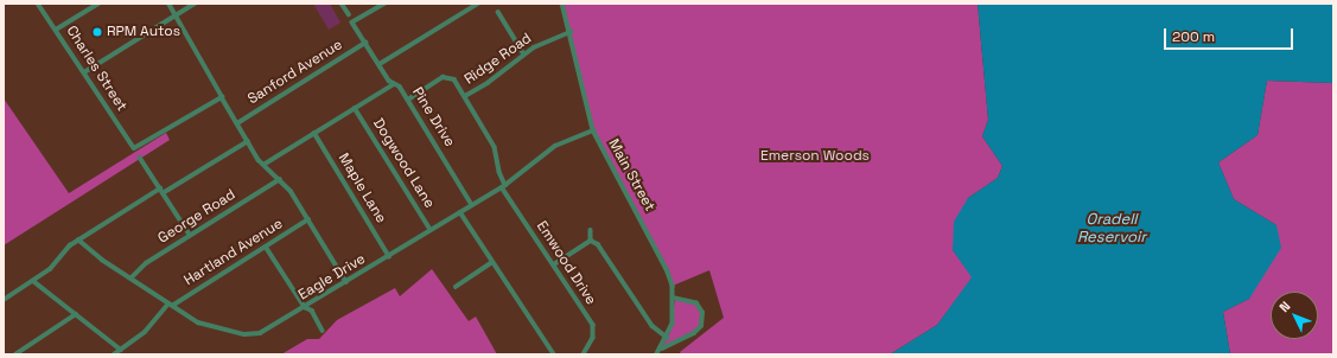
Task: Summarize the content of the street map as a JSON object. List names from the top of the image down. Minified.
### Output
{"streets":{"street":["Ridge Road","Charles Street","Sanford Avenue","Pine Drive","Dogwood Lane","Main Street","Maple Lane","George Road","Hartland Avenue","Emwood Drive","Eagle Drive"]},"crossings":[["Ridge Road","Main Street"],["Ridge Road","Emwood Drive"],["Sanford Avenue","Pine Drive"],["Pine Drive","Emwood Drive"],["Pine Drive","Eagle Drive"],["Dogwood Lane","Eagle Drive"],["Main Street","Eagle Drive"],["Maple Lane","Eagle Drive"],["George Road","Eagle Drive"],["Hartland Avenue","Eagle Drive"],["Emwood Drive","Eagle Drive"]],"water":["Oradell Reservoir"],"parks":["Emerson Woods"],"places":["RPM Autos"],"scale_bar":"200 m","north":"top left"}
